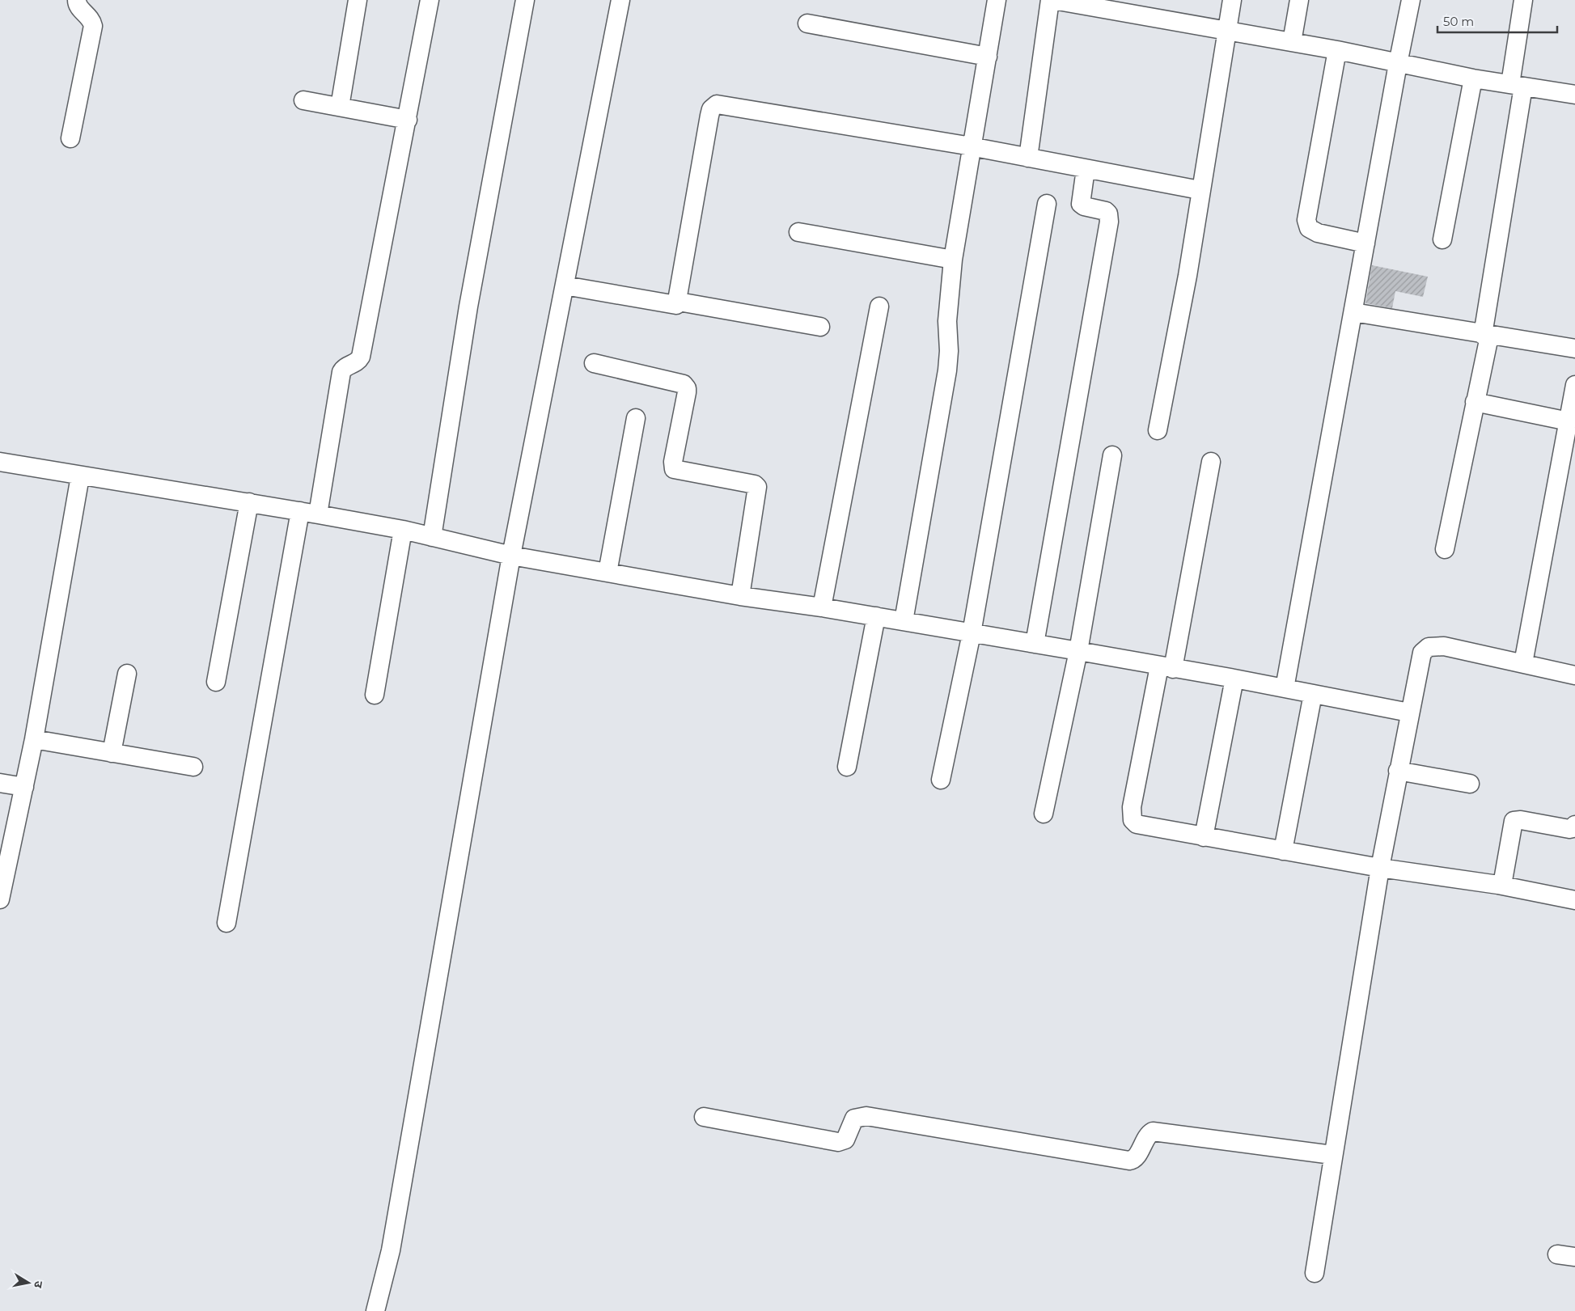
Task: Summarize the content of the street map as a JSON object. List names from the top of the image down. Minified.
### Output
{"scale_bar":"50 m","north":"right"}
